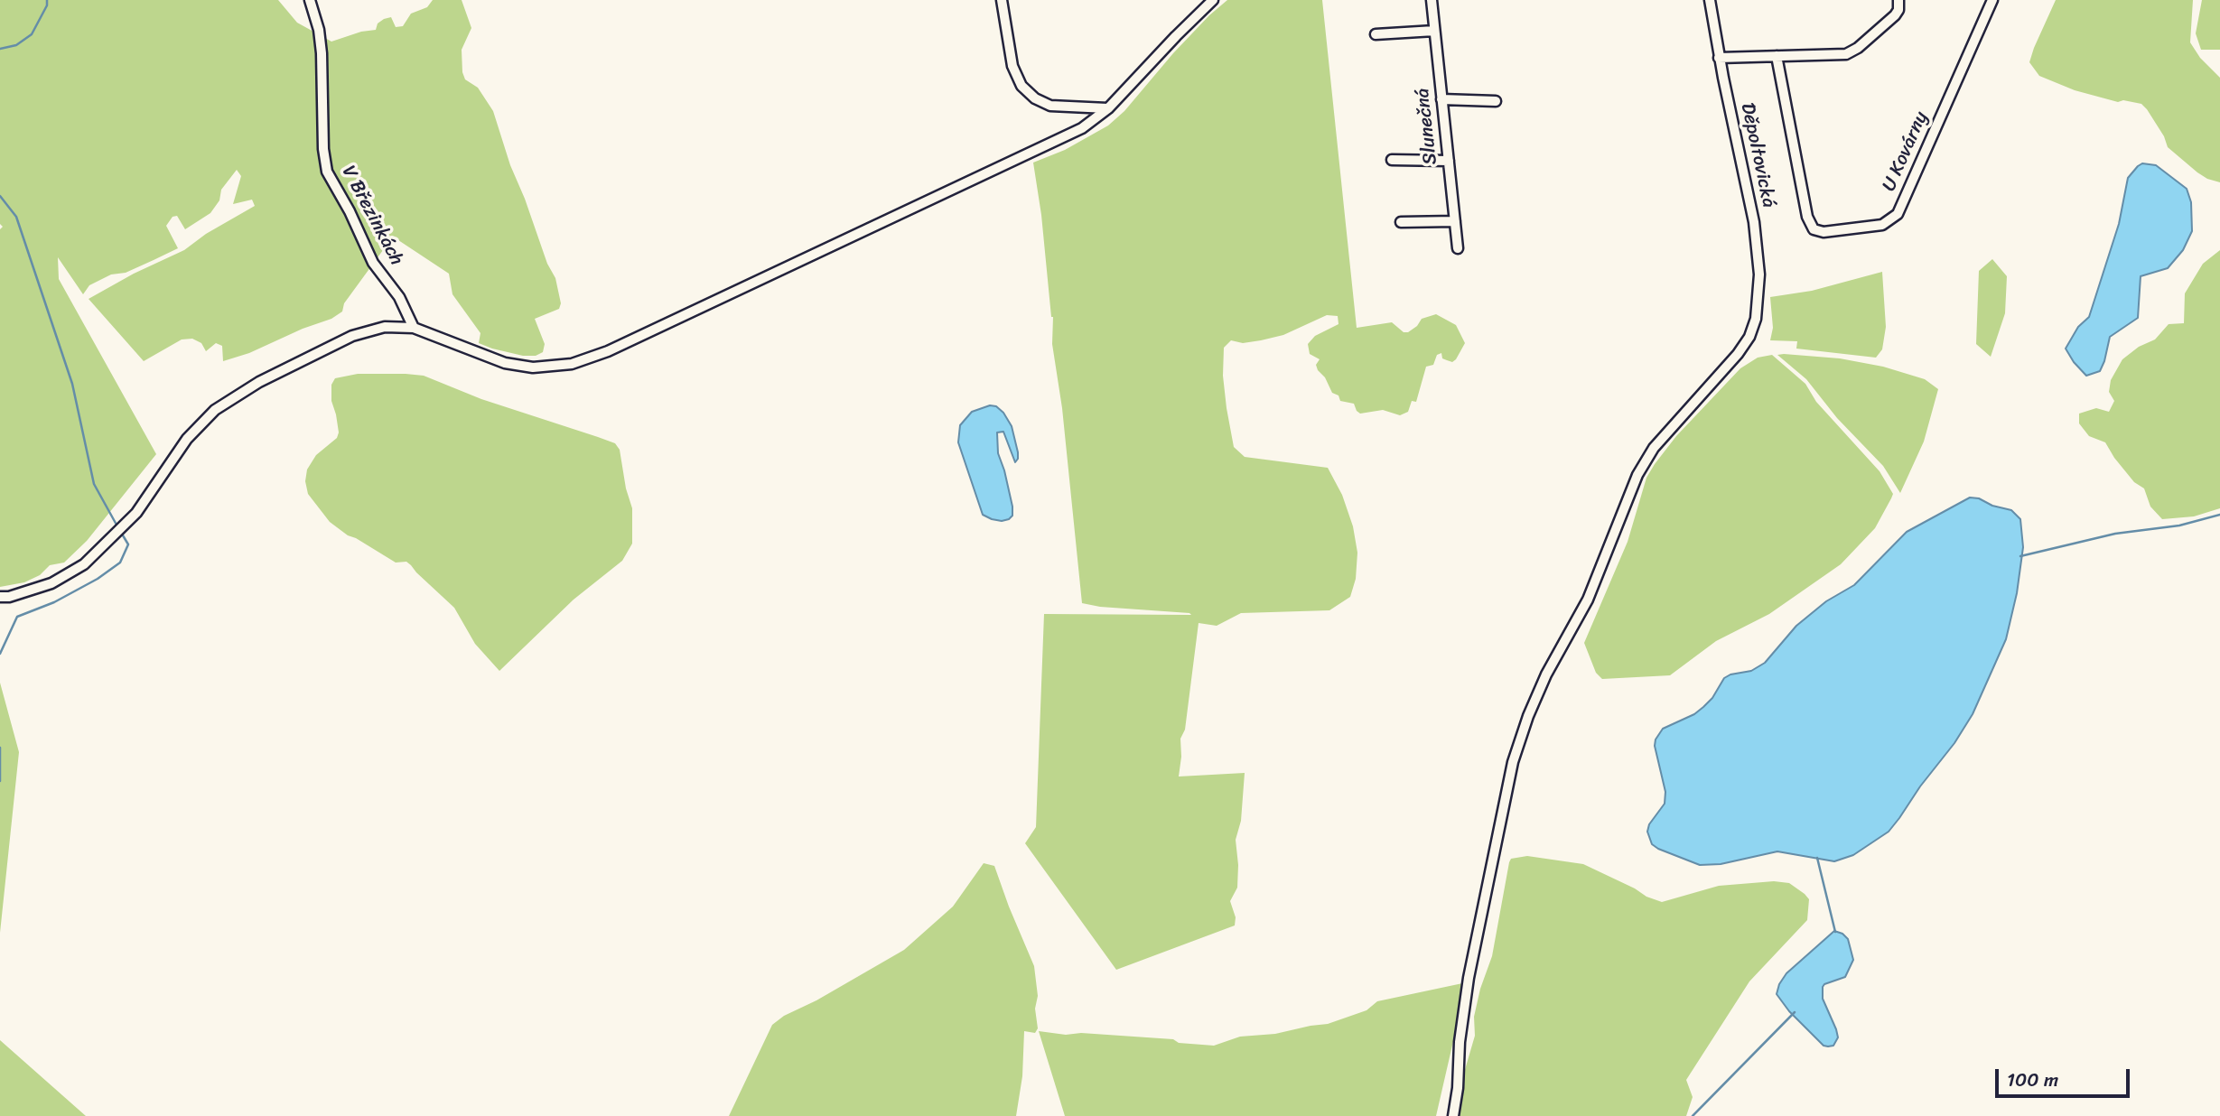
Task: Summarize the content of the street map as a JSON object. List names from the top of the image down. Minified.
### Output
{"streets":{"street":["Slunečná","U Kovárny","Děpoltovická","V Březinkách"]},"scale_bar":"100 m"}
